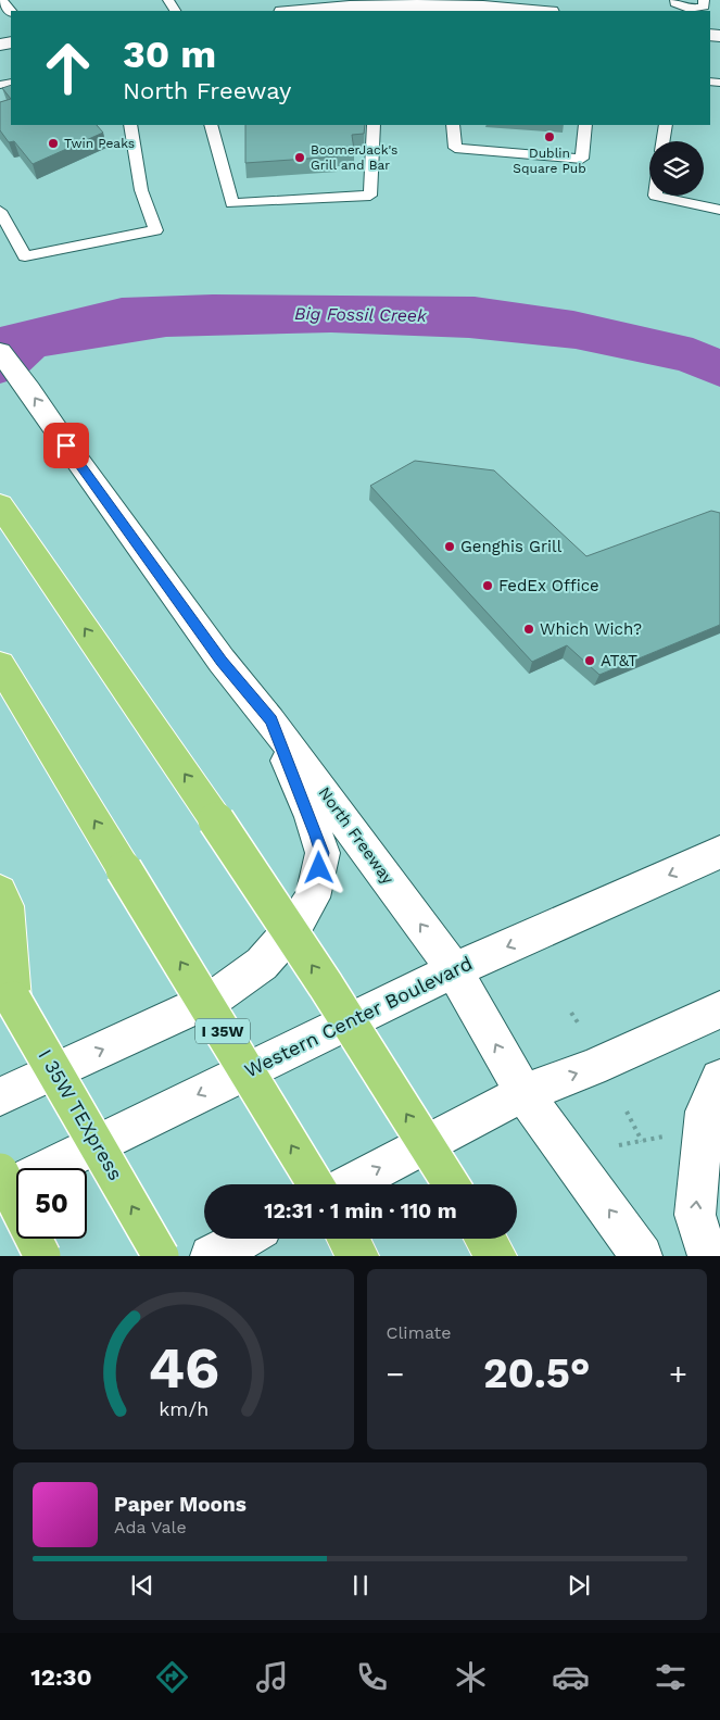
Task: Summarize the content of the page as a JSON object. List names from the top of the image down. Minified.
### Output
{"streets":{"highway":["I 35W","I 35W TEXpress"],"main road":["North Freeway","Western Center Boulevard"]},"crossings":[["North Freeway","Western Center Boulevard"]],"one_way":["North Freeway"],"water":["Big Fossil Creek"],"places":["Dublin Square Pub","Twin Peaks","BoomerJack's Grill and Bar","Genghis Grill","FedEx Office","Which Wich?","AT&T"],"page":{"turn":["30 m","North Freeway"],"limit":"50","trip":"12:31 · 1 min · 110 m","tile":"Climate","heat":["−","20.5°","+"],"song":["Paper Moons","Ada Vale"],"tabs":"12:30","gauge":["46","km/h"]}}
